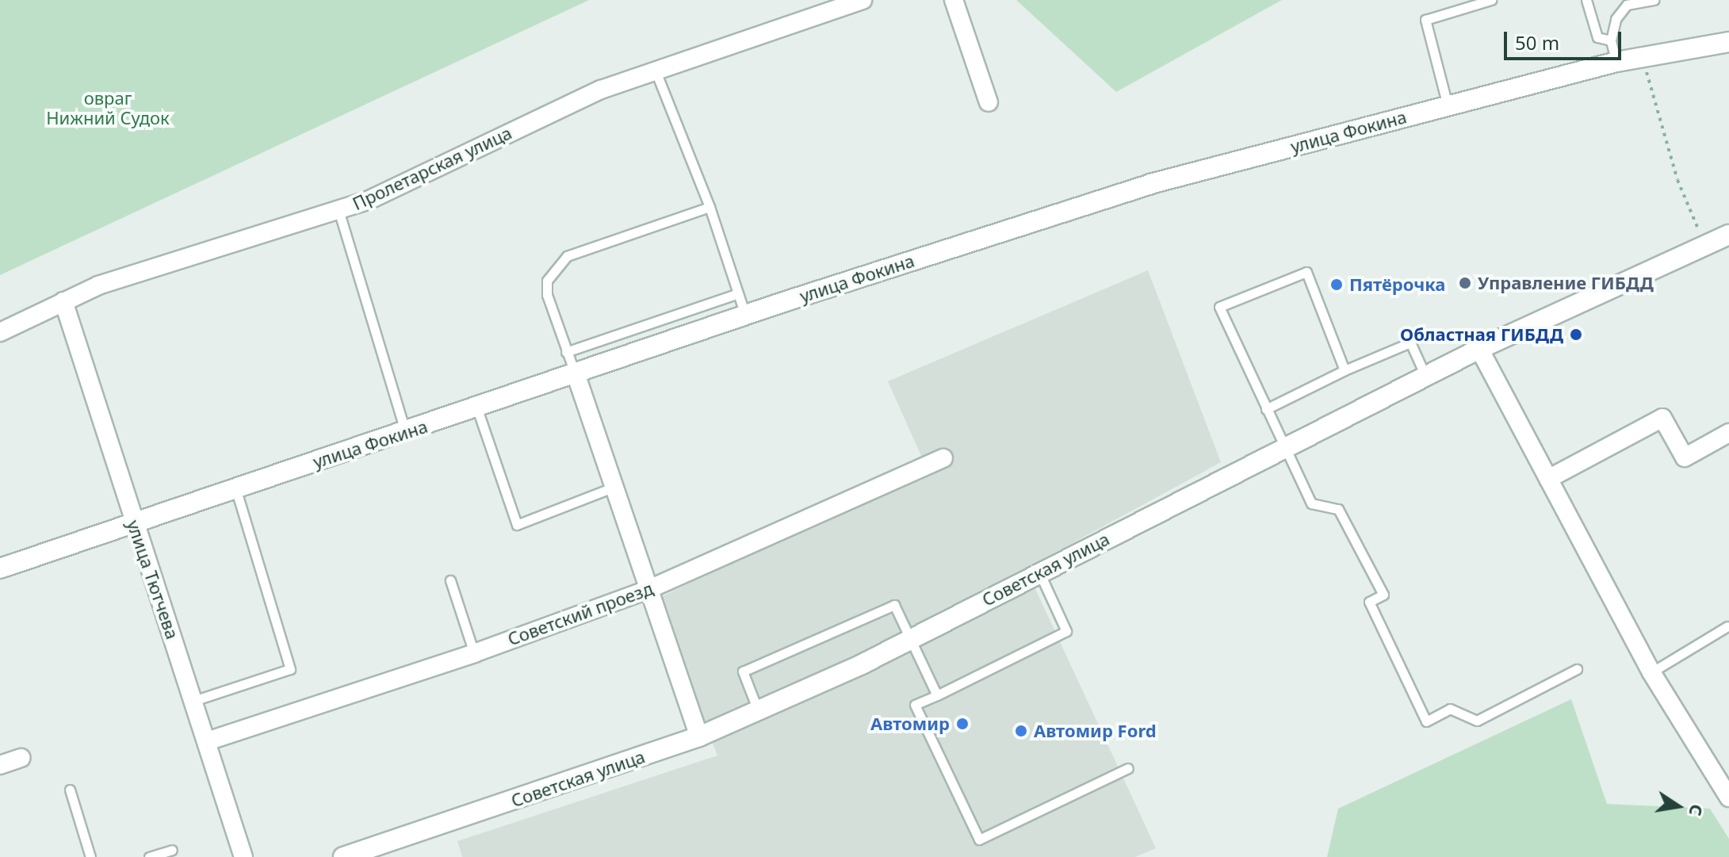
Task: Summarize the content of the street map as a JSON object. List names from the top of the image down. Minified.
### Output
{"streets":{"main road":["улица Фокина","Советская улица"],"street":["Пролетарская улица","улица Тютчева","Советский проезд"]},"crossings":[["улица Фокина","улица Тютчева"],["Пролетарская улица","улица Тютчева"],["улица Тютчева","Советский проезд"]],"parks":["овраг Нижний Судок"],"places":["Управление ГИБДД","Пятёрочка","Областная ГИБДД","Автомир","Автомир Ford"],"scale_bar":"50 m","north":"right"}
